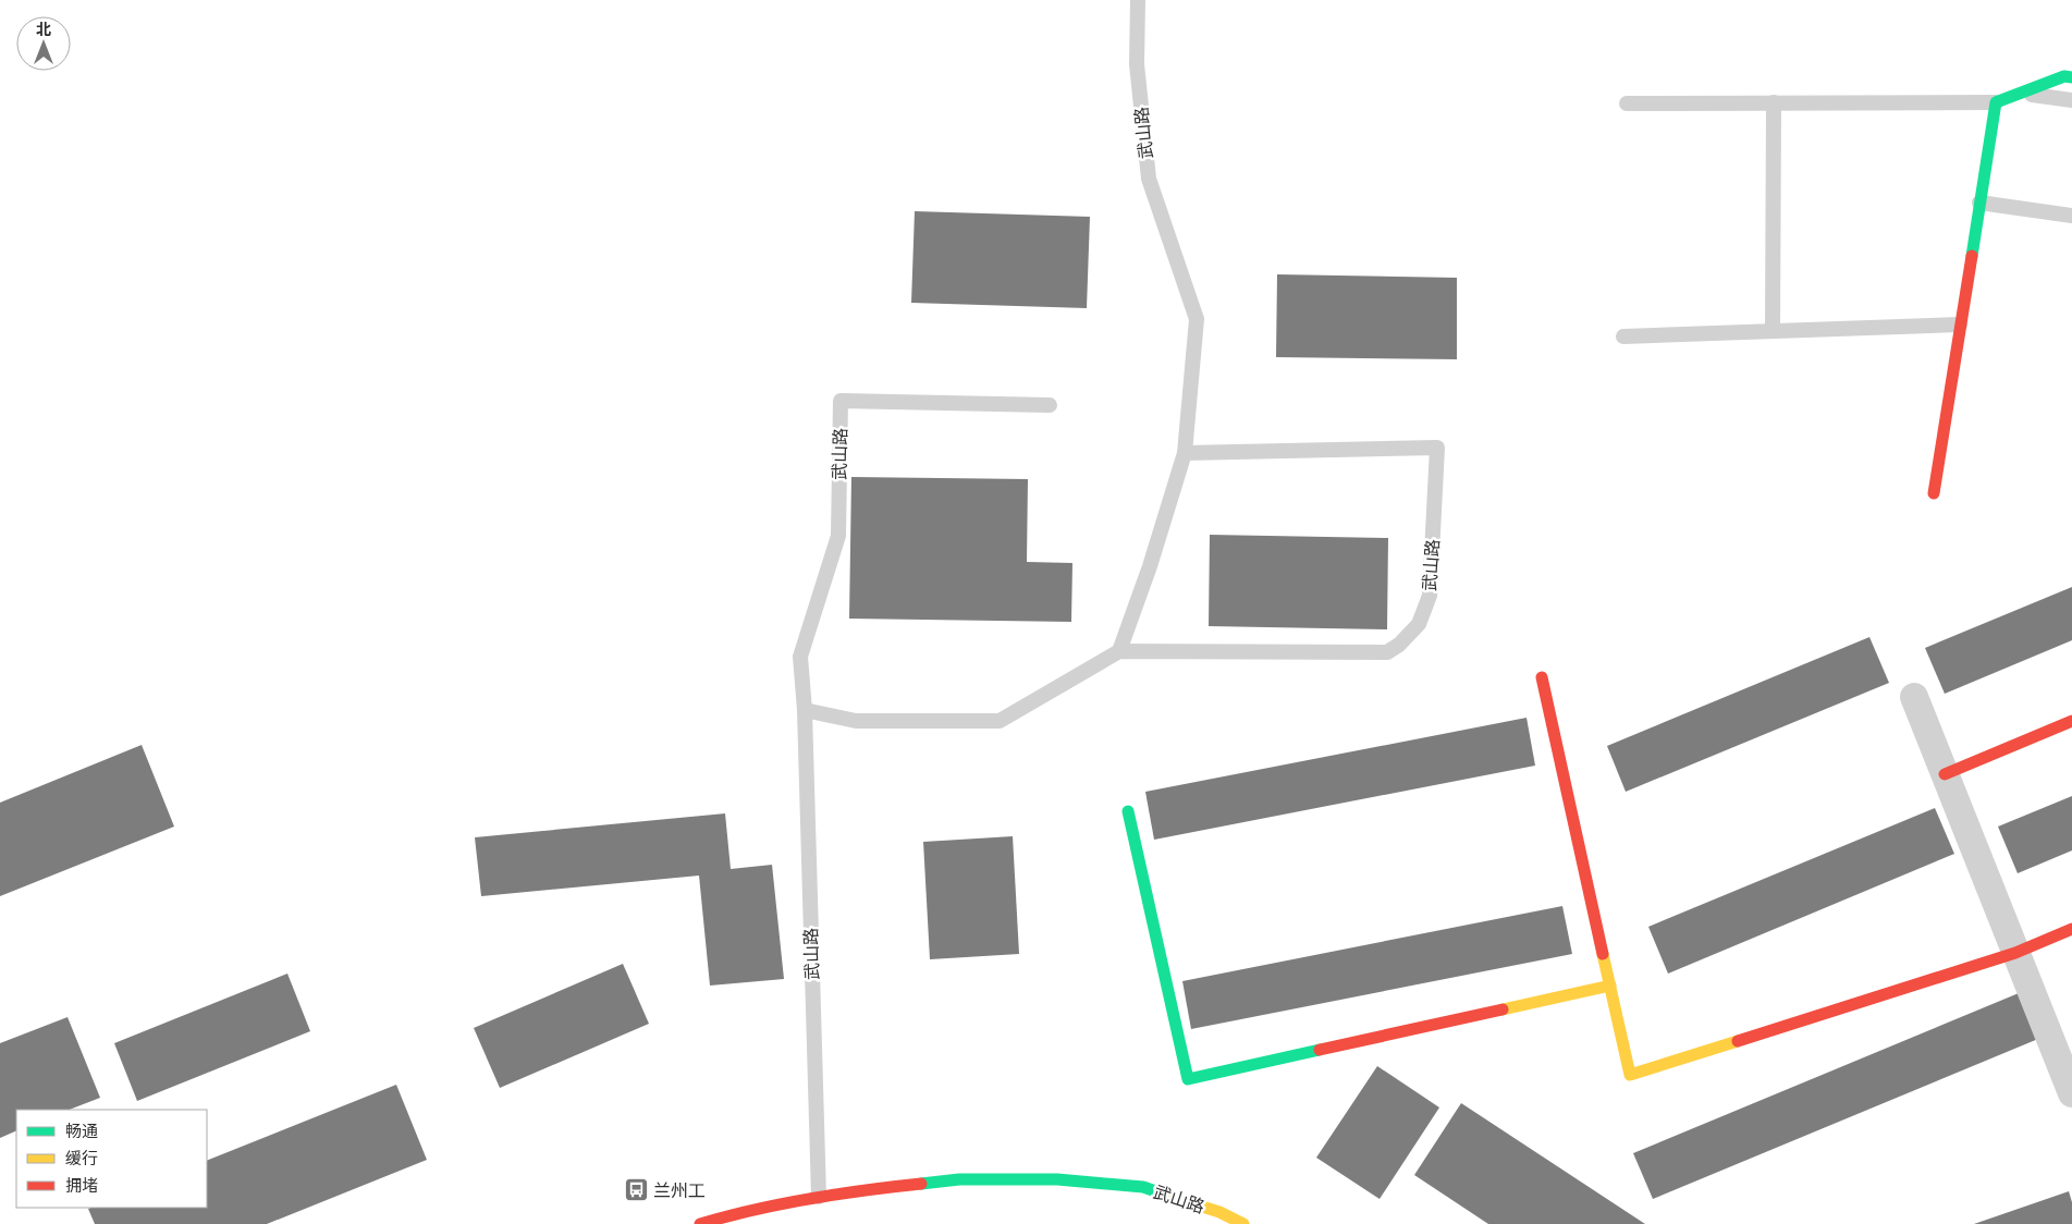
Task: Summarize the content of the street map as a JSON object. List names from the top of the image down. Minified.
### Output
{"streets":{"street":["武山路"]},"places":{"bus stop":["兰州工"]},"legend":["畅通","缓行","拥堵"],"north":"top"}
